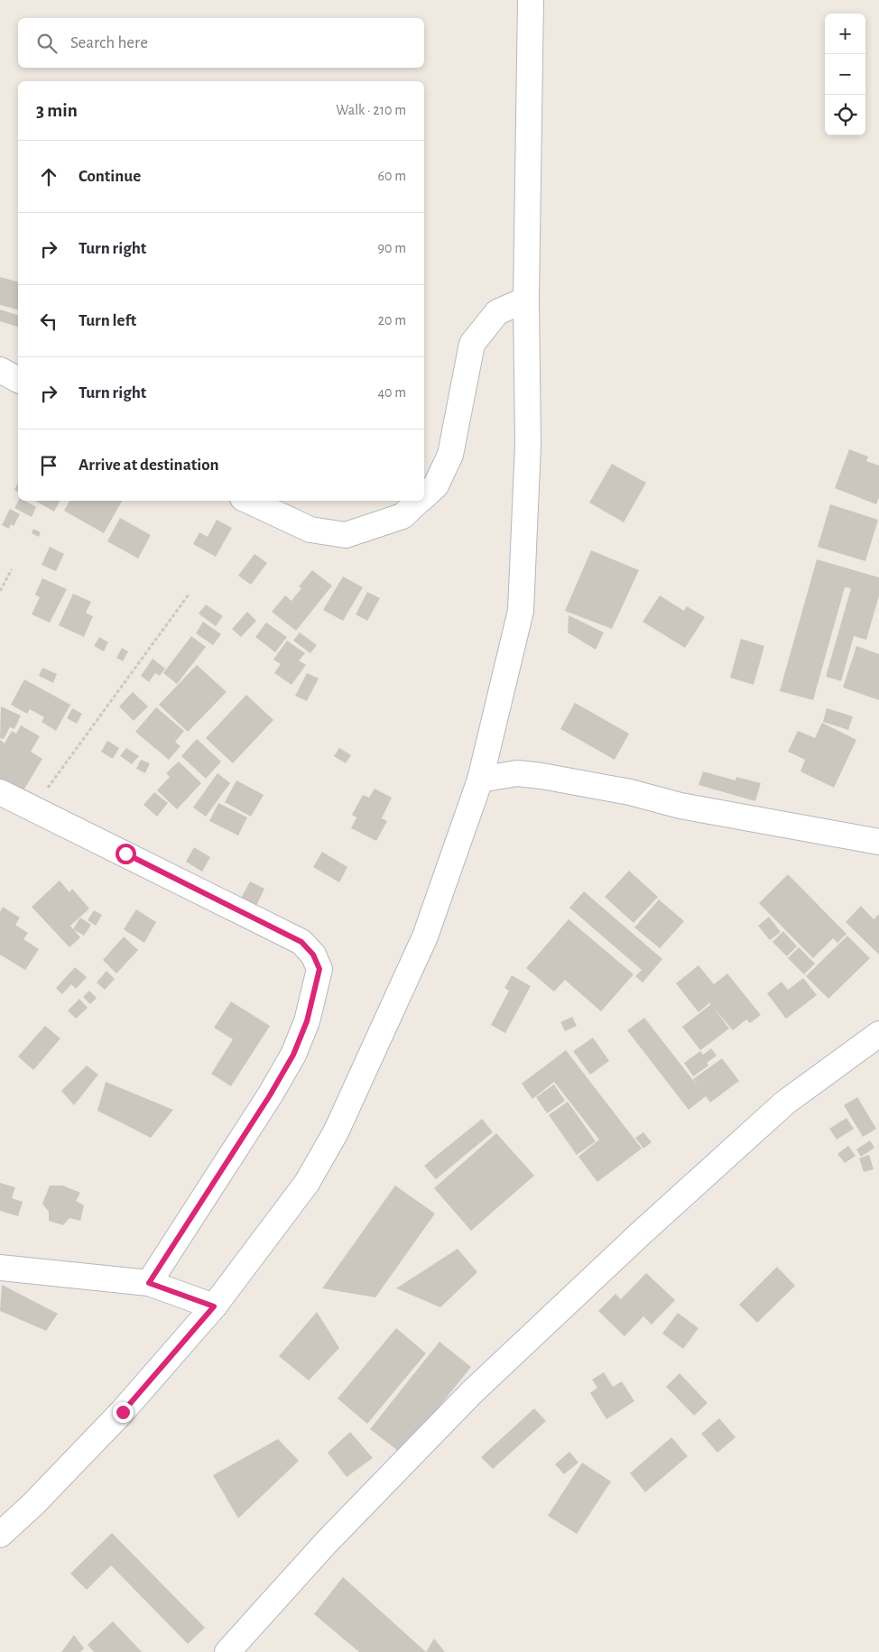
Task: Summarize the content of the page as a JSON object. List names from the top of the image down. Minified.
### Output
{"page":{"map_buttons":["+","−"],"search":"Search here","heading":["3 min","Walk · 210 m"],"list":[["Continue","60 m"],["Turn right","90 m"],["Turn left","20 m"],["Turn right","40 m"],"Arrive at destination"]}}
